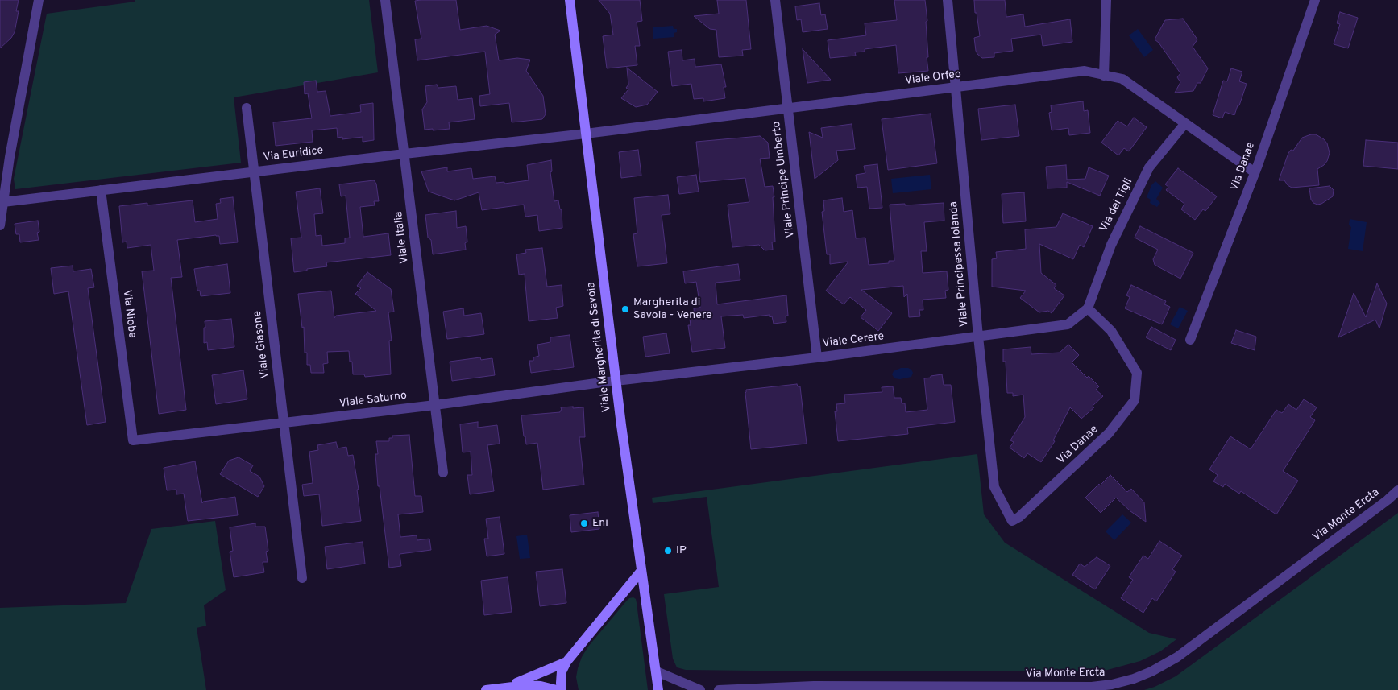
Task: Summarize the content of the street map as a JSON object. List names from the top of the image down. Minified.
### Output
{"streets":{"street":["Viale Orfeo","Via Euridice","Via Danae","Viale Principe Umberto","Via dei Tigli","Viale Italia","Viale Principessa Iolanda","Via Niobe","Viale Cerere","Viale Giasone","Viale Margherita di Savoia","Viale Saturno","Via Monte Ercta"]},"crossings":[["Viale Orfeo","Via Euridice"],["Viale Orfeo","Via Danae"],["Viale Orfeo","Viale Principe Umberto"],["Viale Orfeo","Via dei Tigli"],["Viale Orfeo","Viale Principessa Iolanda"],["Viale Orfeo","Viale Margherita di Savoia"],["Via Euridice","Viale Italia"],["Via Euridice","Via Niobe"],["Via Euridice","Viale Giasone"],["Via Euridice","Viale Margherita di Savoia"],["Via Danae","Via dei Tigli"],["Via Danae","Viale Principessa Iolanda"],["Via Danae","Viale Cerere"],["Viale Principe Umberto","Viale Cerere"],["Via dei Tigli","Viale Cerere"],["Viale Italia","Viale Saturno"],["Viale Principessa Iolanda","Viale Cerere"],["Via Niobe","Viale Saturno"],["Viale Cerere","Viale Margherita di Savoia"],["Viale Cerere","Viale Saturno"],["Viale Giasone","Viale Saturno"],["Viale Margherita di Savoia","Viale Saturno"]],"places":["Margherita di Savoia - Venere","Eni","IP"]}
